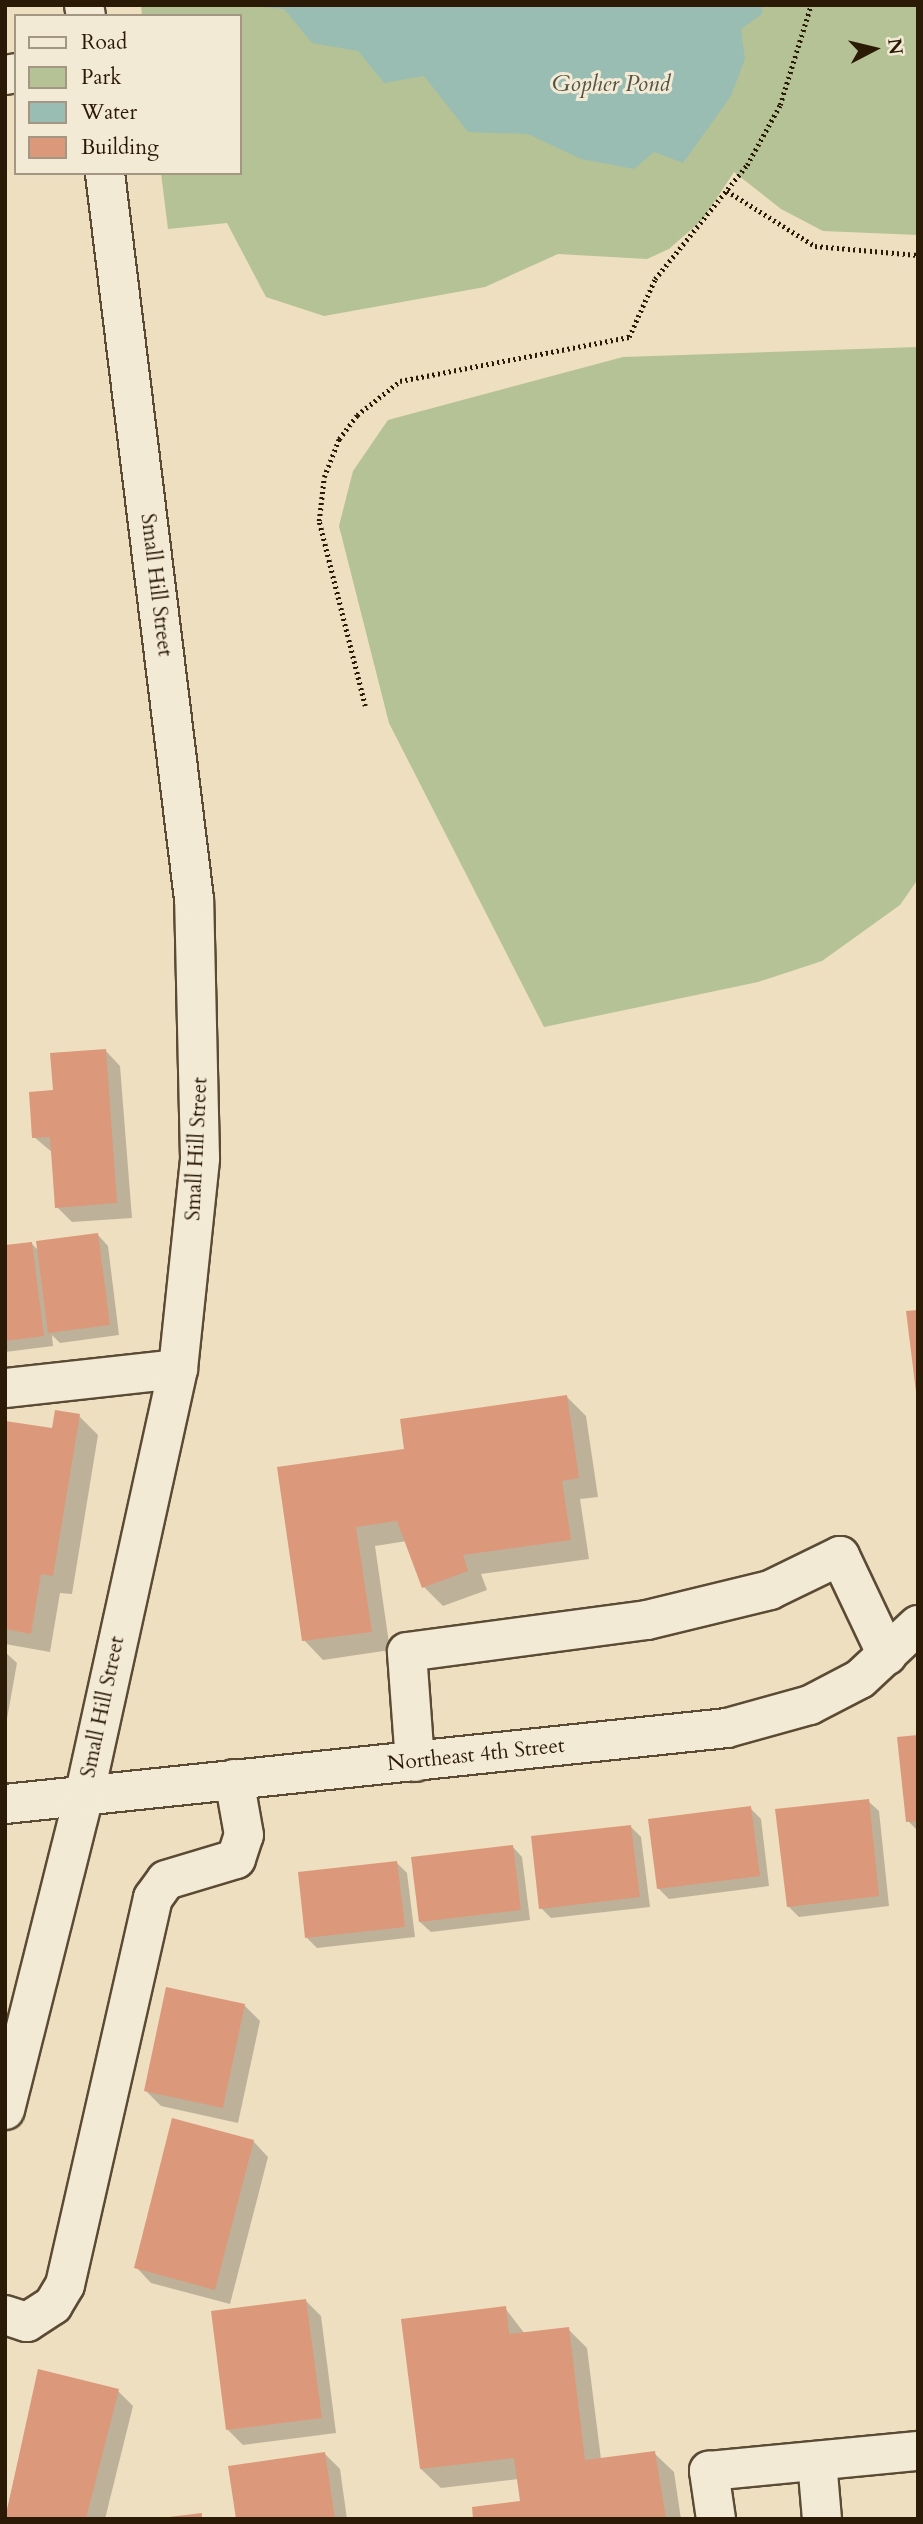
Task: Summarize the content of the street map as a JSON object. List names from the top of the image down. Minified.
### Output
{"streets":{"street":["Small Hill Street","Northeast 4th Street"]},"crossings":[["Small Hill Street","Northeast 4th Street"]],"water":["Gopher Pond"],"legend":["Road","Park","Water","Building"],"north":"right"}
